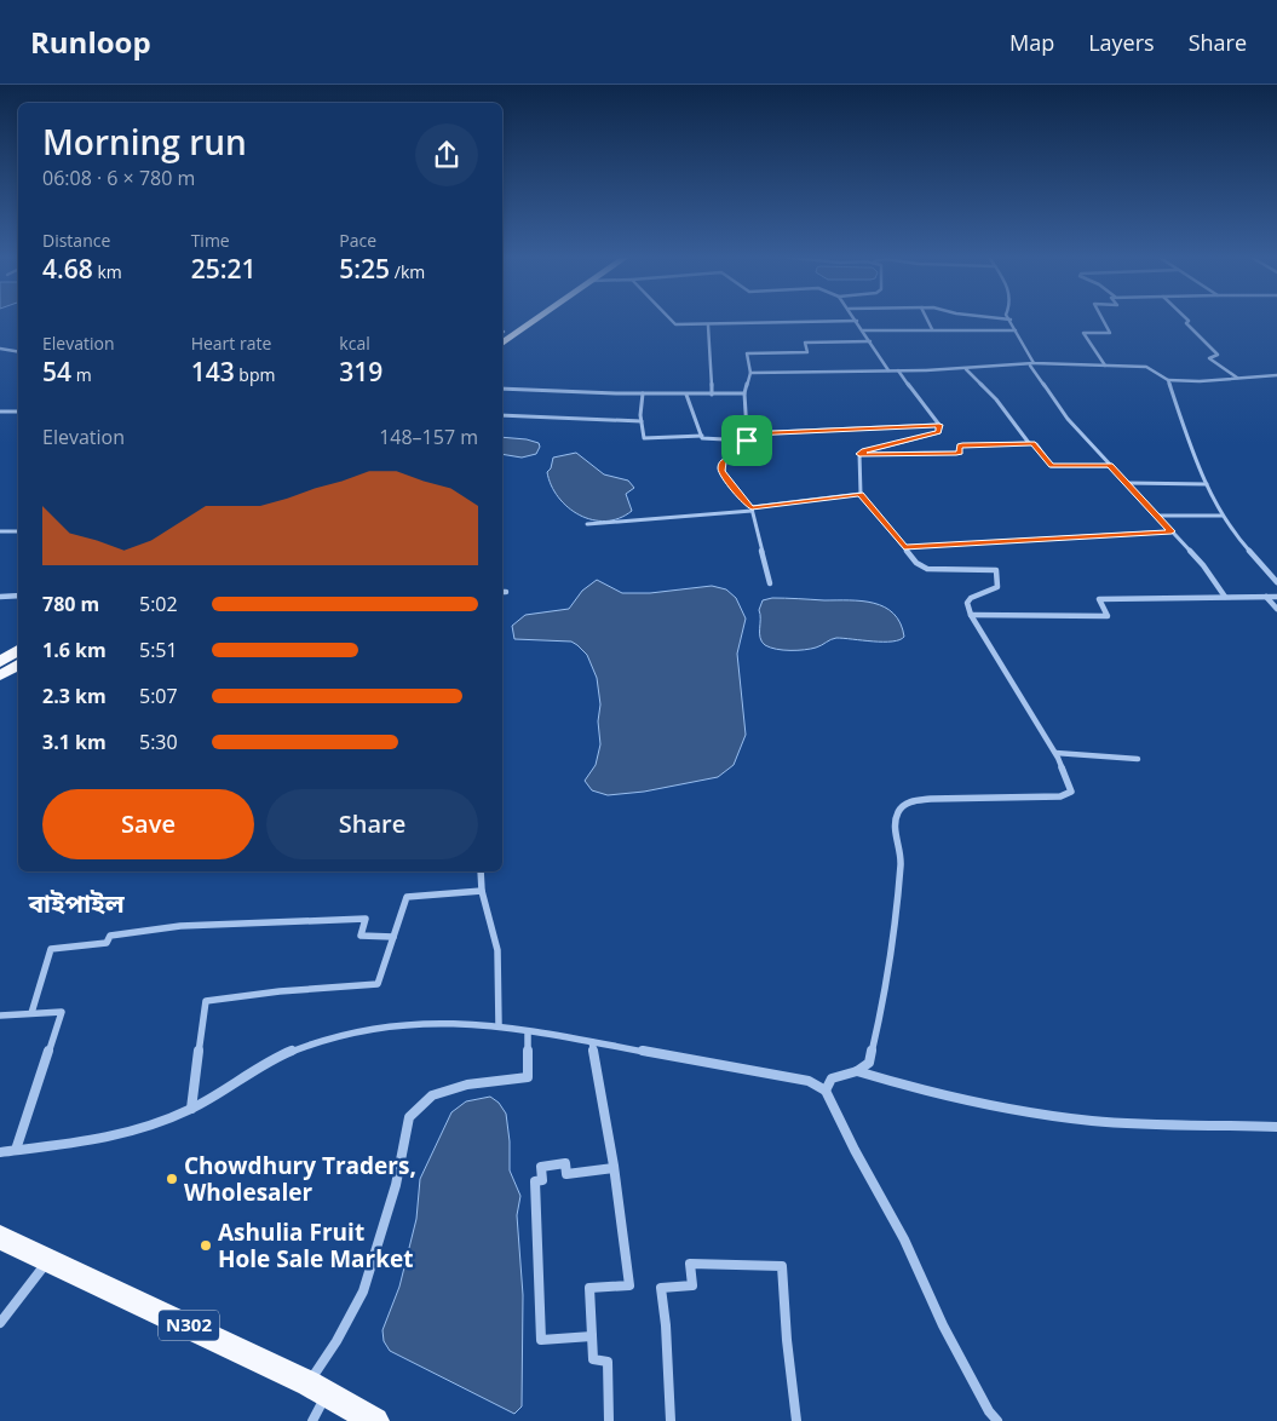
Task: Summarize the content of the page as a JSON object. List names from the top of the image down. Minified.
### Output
{"streets":{"highway":["N302"]},"districts":["বাইপাইল"],"places":["Chowdhury Traders, Wholesaler","Ashulia Fruit Hole Sale Market"],"page":{"header":"Runloop","nav":["Map","Layers","Share"],"heading":["Morning run","06:08 · 6 × 780 m"],"stats":[["Distance","4.68 km"],["Time","25:21"],["Pace","5:25 /km"],["Elevation","54 m"],["Heart rate","143 bpm"],["kcal","319"]],"chart":["Elevation","148–157 m"],"list":[{"name":"780 m","note":"5:02"},{"name":"1.6 km","note":"5:51"},{"name":"2.3 km","note":"5:07"},{"name":"3.1 km","note":"5:30"}],"buttons":["Save","Share"]}}
